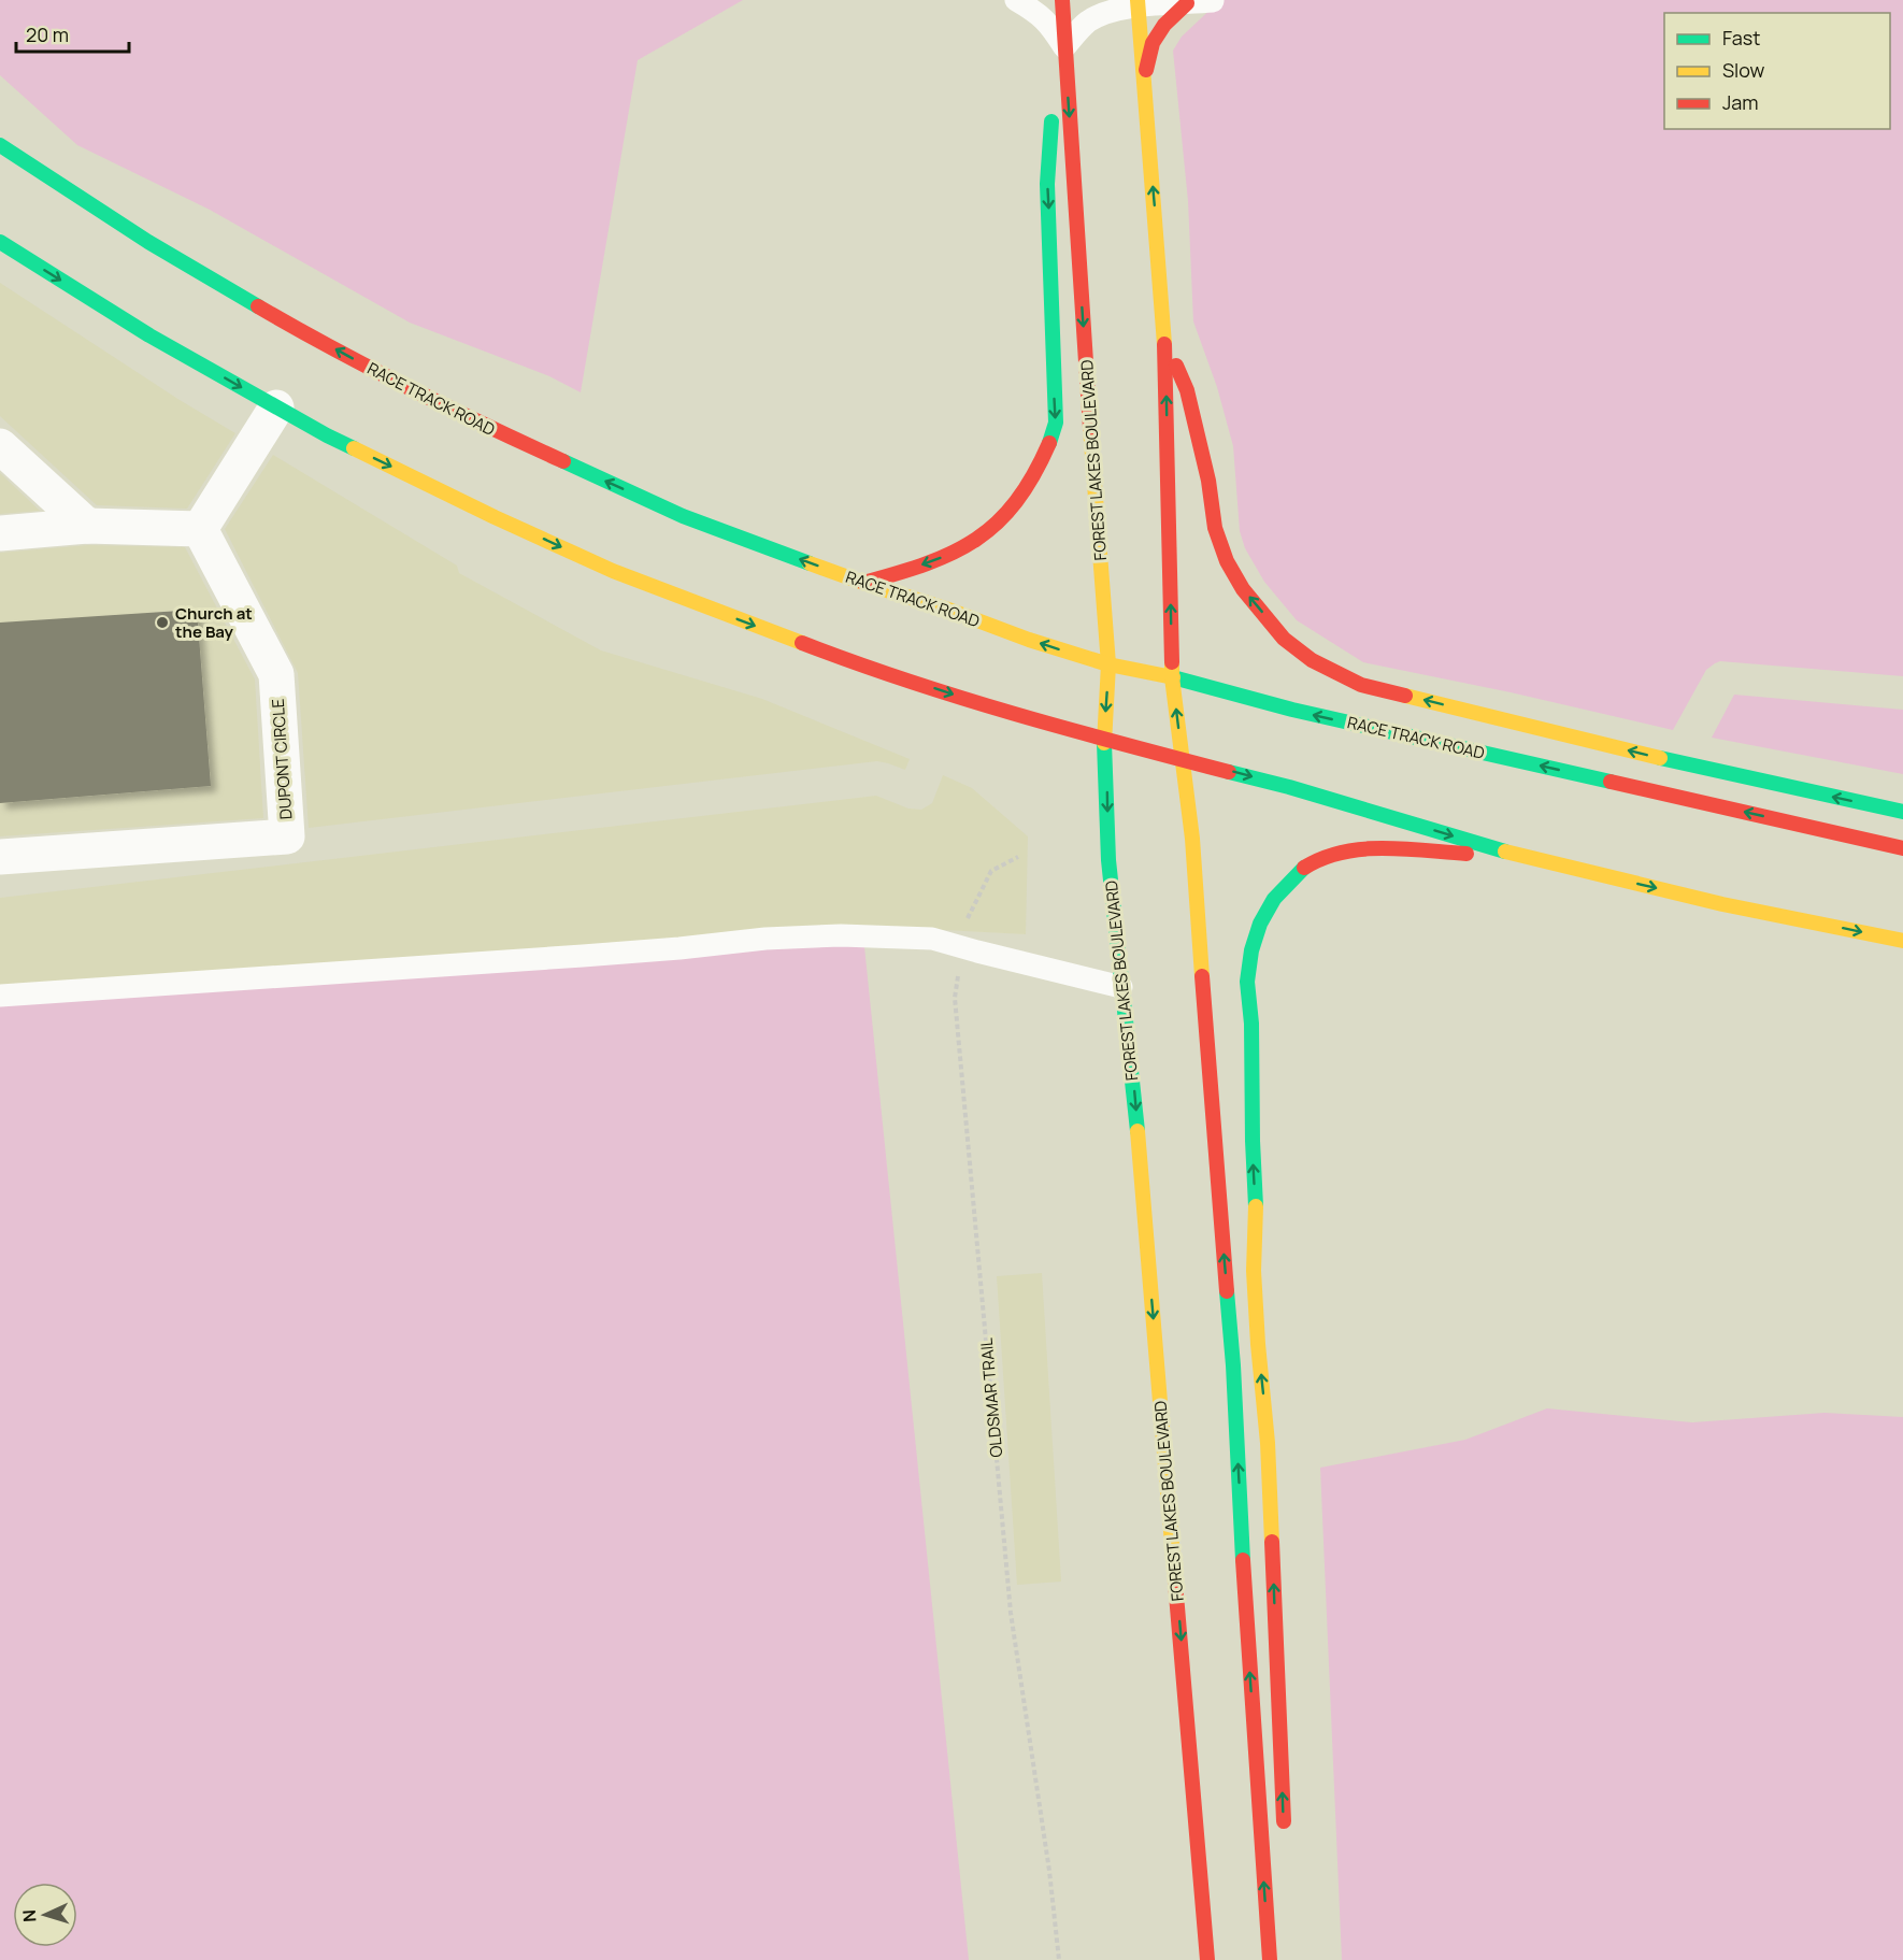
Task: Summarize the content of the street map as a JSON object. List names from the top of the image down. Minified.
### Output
{"streets":{"main road":["RACE TRACK ROAD","FOREST LAKES BOULEVARD"],"street":["DUPONT CIRCLE"],"path":["OLDSMAR TRAIL"]},"crossings":[["RACE TRACK ROAD","FOREST LAKES BOULEVARD"]],"places":["Church at the Bay"],"legend":["Fast","Slow","Jam"],"scale_bar":"20 m","north":"left"}
